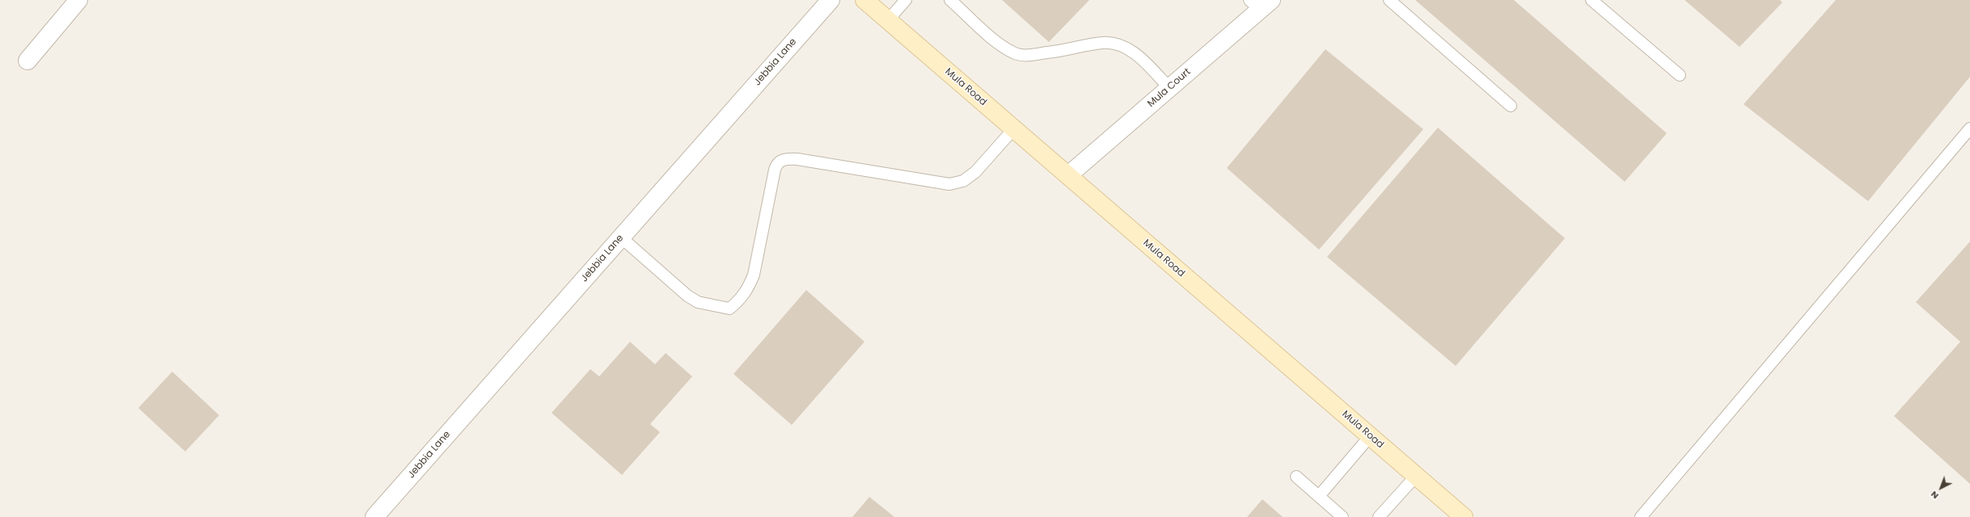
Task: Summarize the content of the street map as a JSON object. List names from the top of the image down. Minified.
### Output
{"streets":{"street":["Jebbia Lane","Mula Road","Mula Court"]},"crossings":[["Mula Road","Mula Court"]],"north":"bottom left"}
